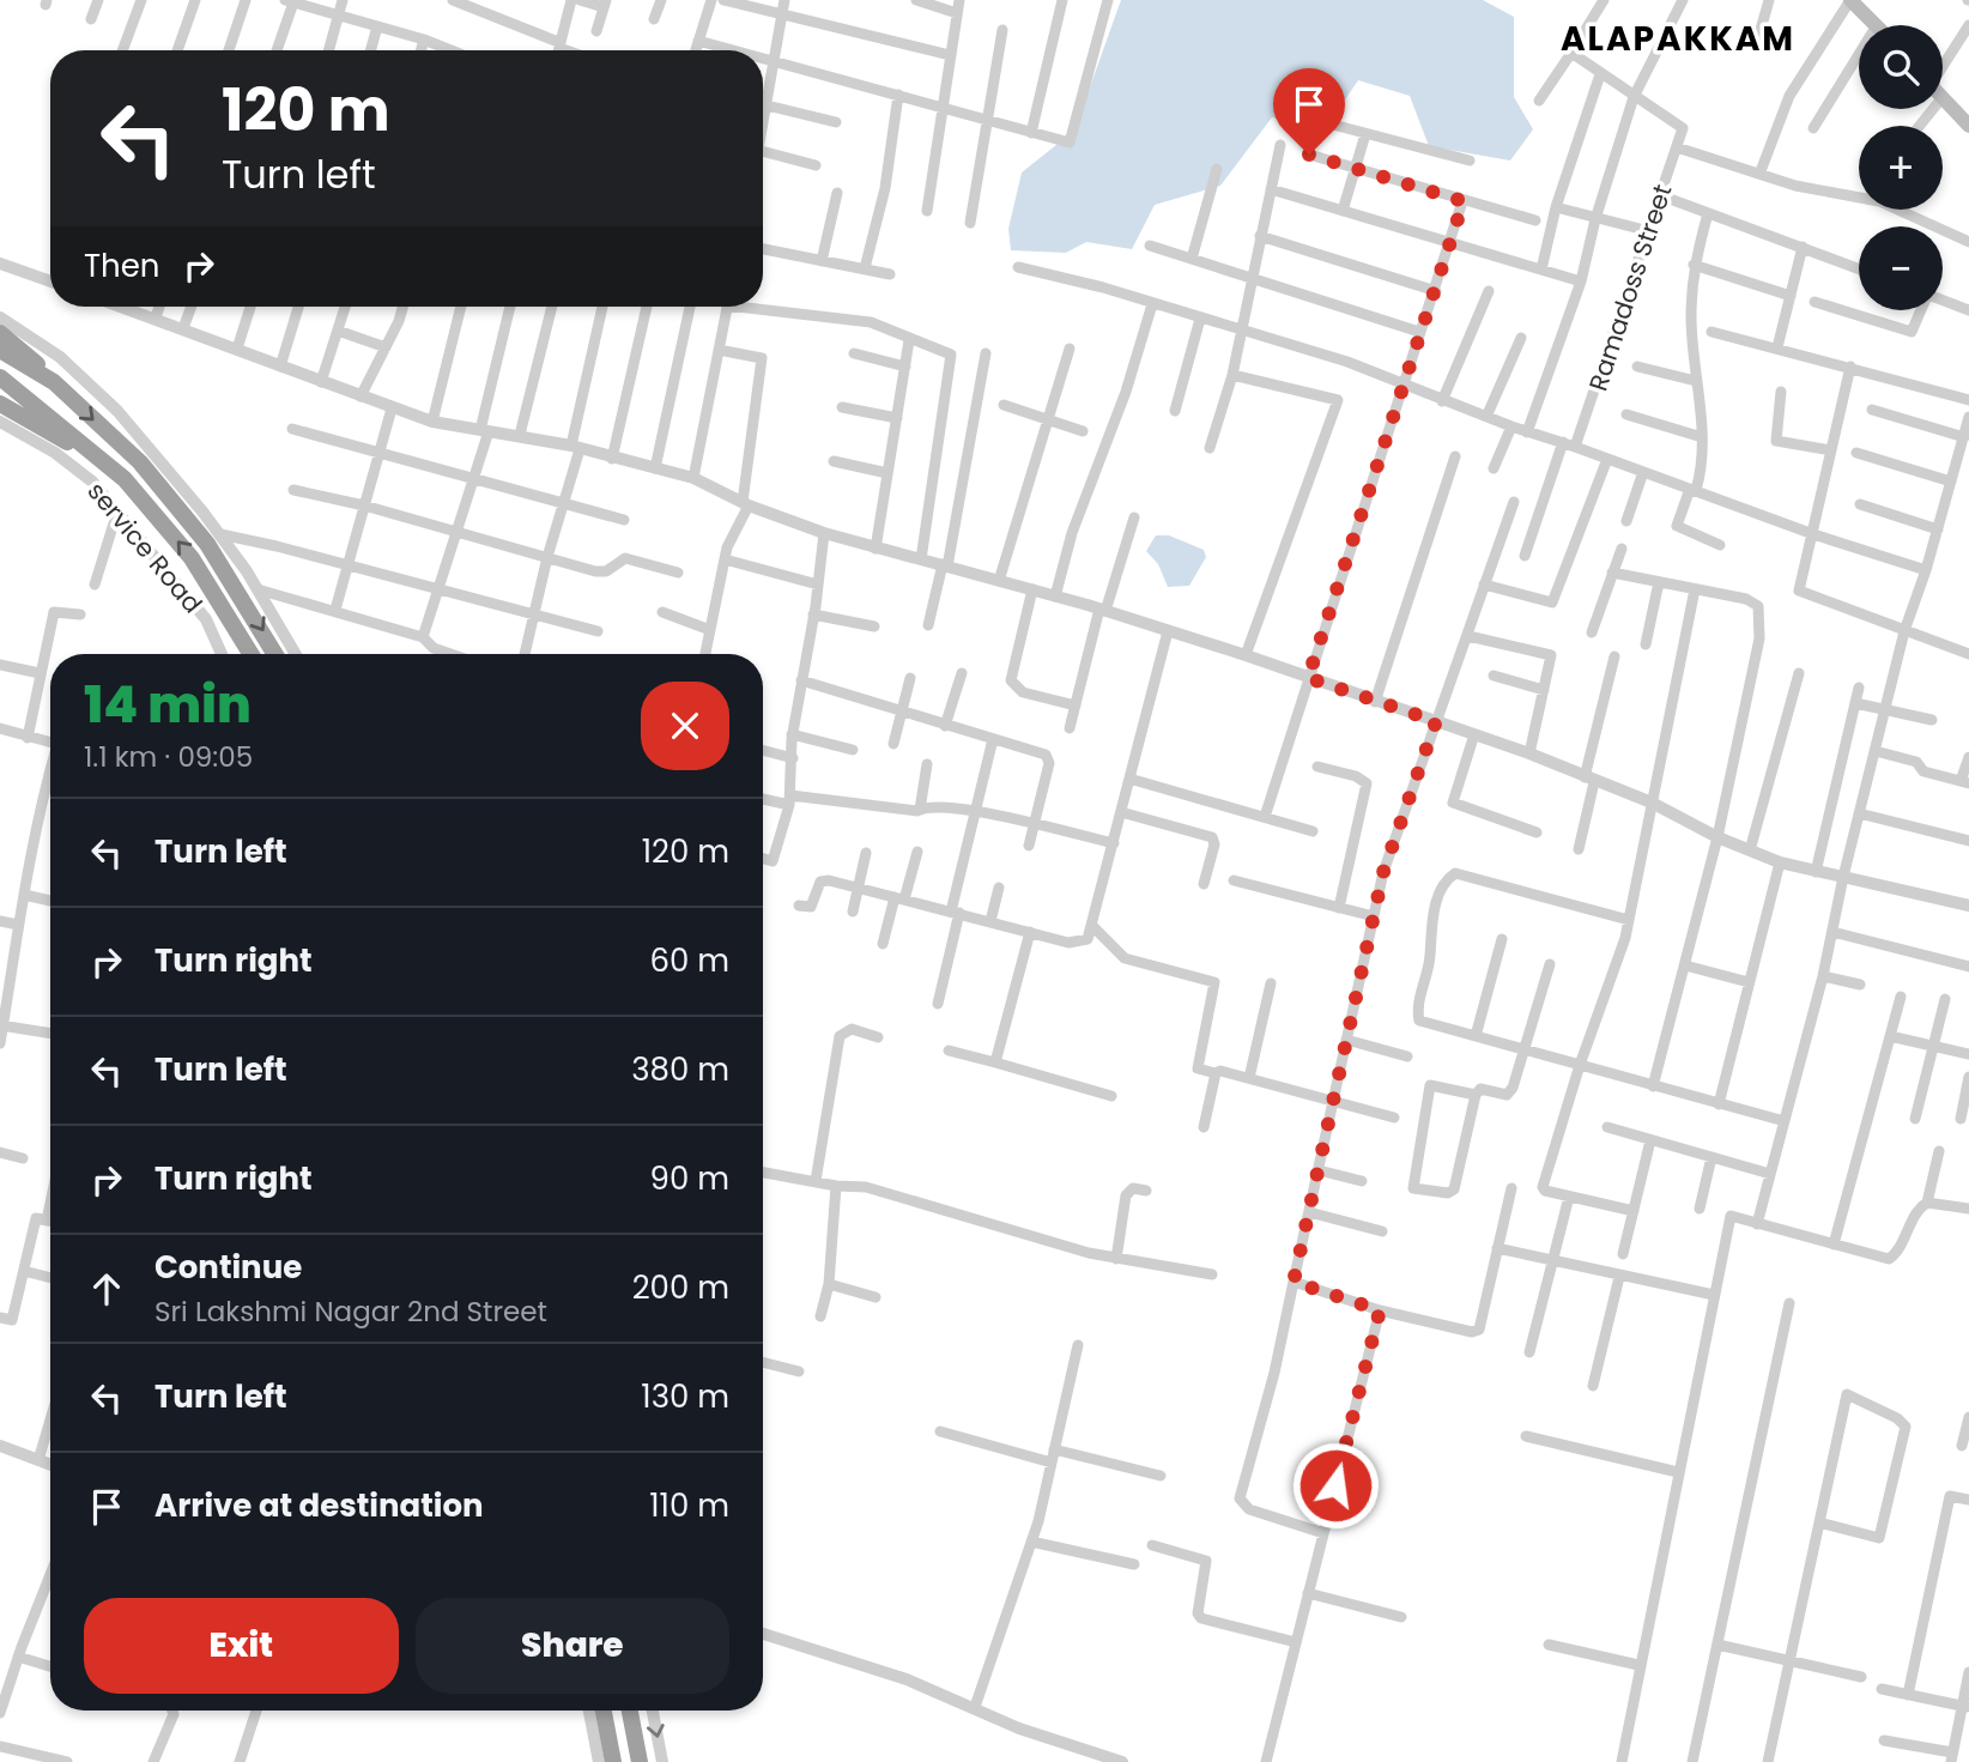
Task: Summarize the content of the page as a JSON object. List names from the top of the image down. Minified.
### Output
{"streets":{"street":["Ramadoss Street","service Road"]},"districts":["ALAPAKKAM"],"page":{"map_buttons":["+","−"],"turn":["120 m","Turn left"],"then":"Then","heading":["14 min","1.1 km · 09:05"],"list":[{"name":"Turn left","value":"120 m"},{"name":"Turn right","value":"60 m"},{"name":"Turn left","value":"380 m"},{"name":"Turn right","value":"90 m"},{"name":"Continue","note":"Sri Lakshmi Nagar 2nd Street","value":"200 m"},{"name":"Turn left","value":"130 m"},{"name":"Arrive at destination","value":"110 m"}],"buttons":["Exit","Share"]}}
